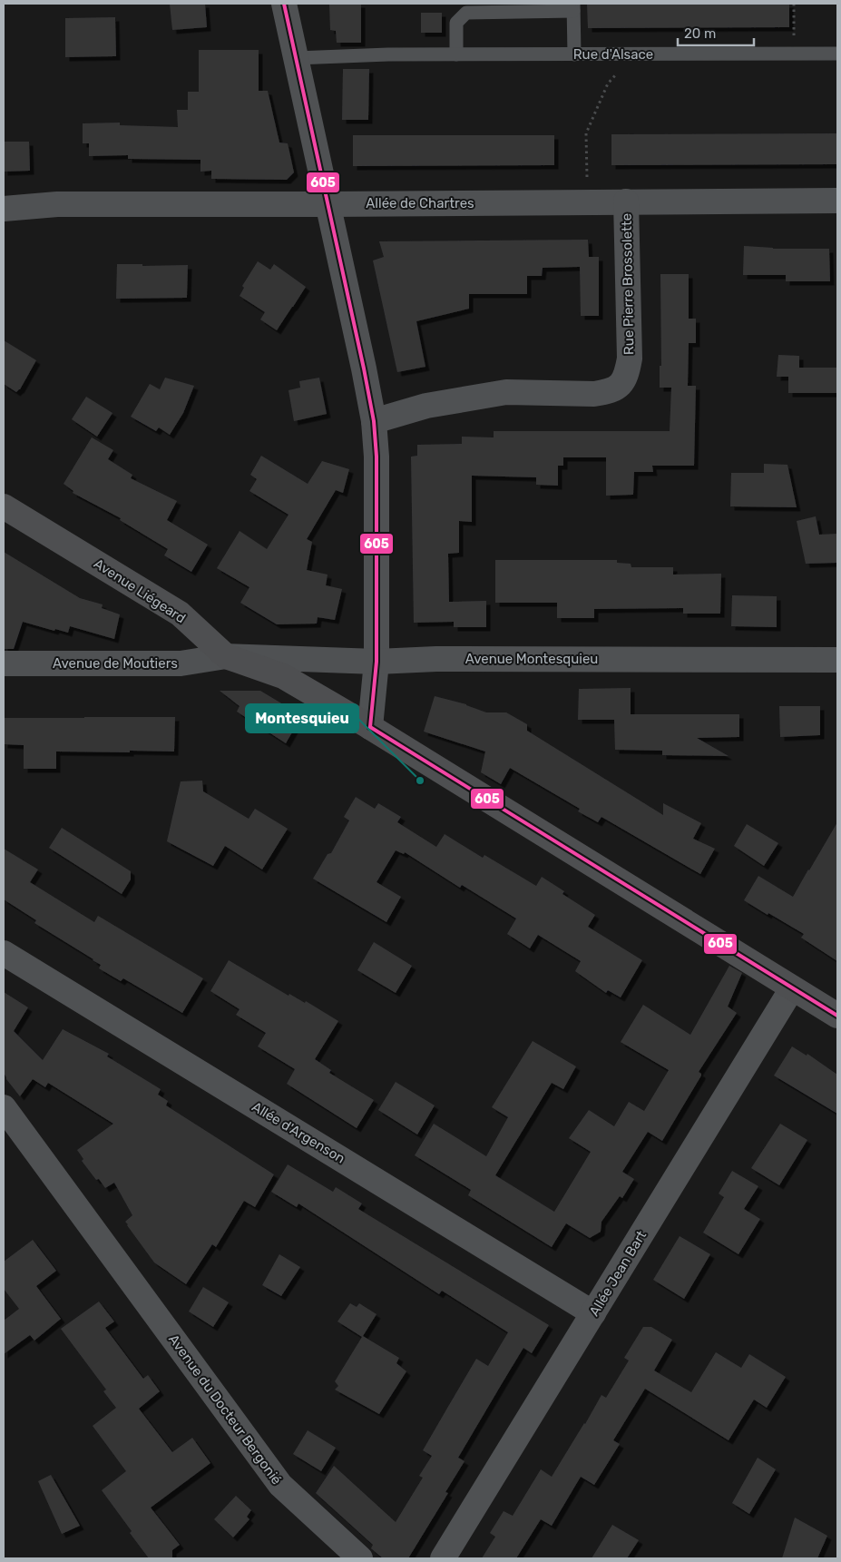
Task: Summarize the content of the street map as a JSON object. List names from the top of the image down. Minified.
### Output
{"streets":{"street":["Allée de Chartres","Rue Pierre Brossolette","Avenue Liégeard","Avenue Montesquieu","Avenue de Moutiers","Allée d'Argenson","Allée Jean Bart","Avenue du Docteur Bergonié"],"lane":["Rue d'Alsace"]},"crossings":[["Allée de Chartres","Rue Pierre Brossolette"],["Avenue Liégeard","Avenue Montesquieu"],["Avenue Liégeard","Avenue de Moutiers"],["Avenue Liégeard","Allée Jean Bart"],["Avenue Montesquieu","Avenue de Moutiers"],["Allée d'Argenson","Allée Jean Bart"]],"places":["Montesquieu"],"lines":["transit line 605"],"scale_bar":"20 m"}
